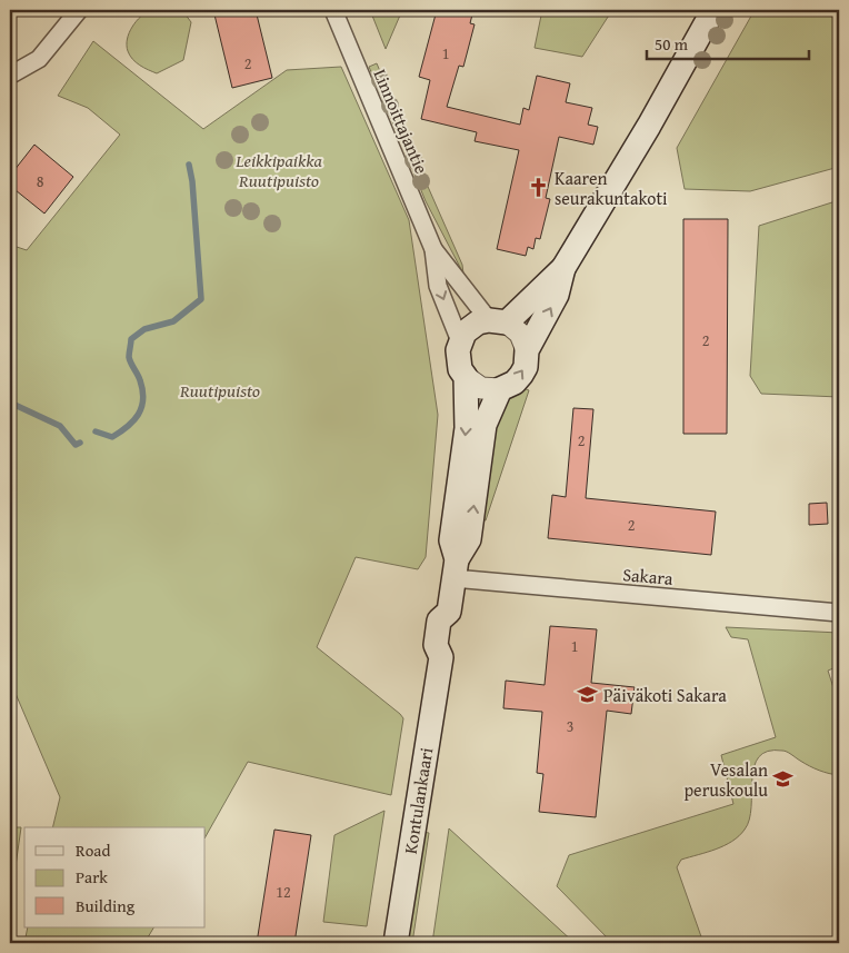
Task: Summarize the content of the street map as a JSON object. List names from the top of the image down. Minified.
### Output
{"streets":{"main road":["Kontulankaari"],"street":["Linnoittajantie","Sakara"]},"crossings":[["Linnoittajantie","Kontulankaari"],["Sakara","Kontulankaari"]],"parks":["Leikkipaikka Ruutipuisto","Ruutipuisto"],"places":{"church":["Kaaren seurakuntakoti"],"school or university":["Päiväkoti Sakara","Vesalan peruskoulu"]},"house_numbers":["1","2","8","2","2","2","1","3","12"],"legend":["Road","Park","Building"],"scale_bar":"50 m"}
